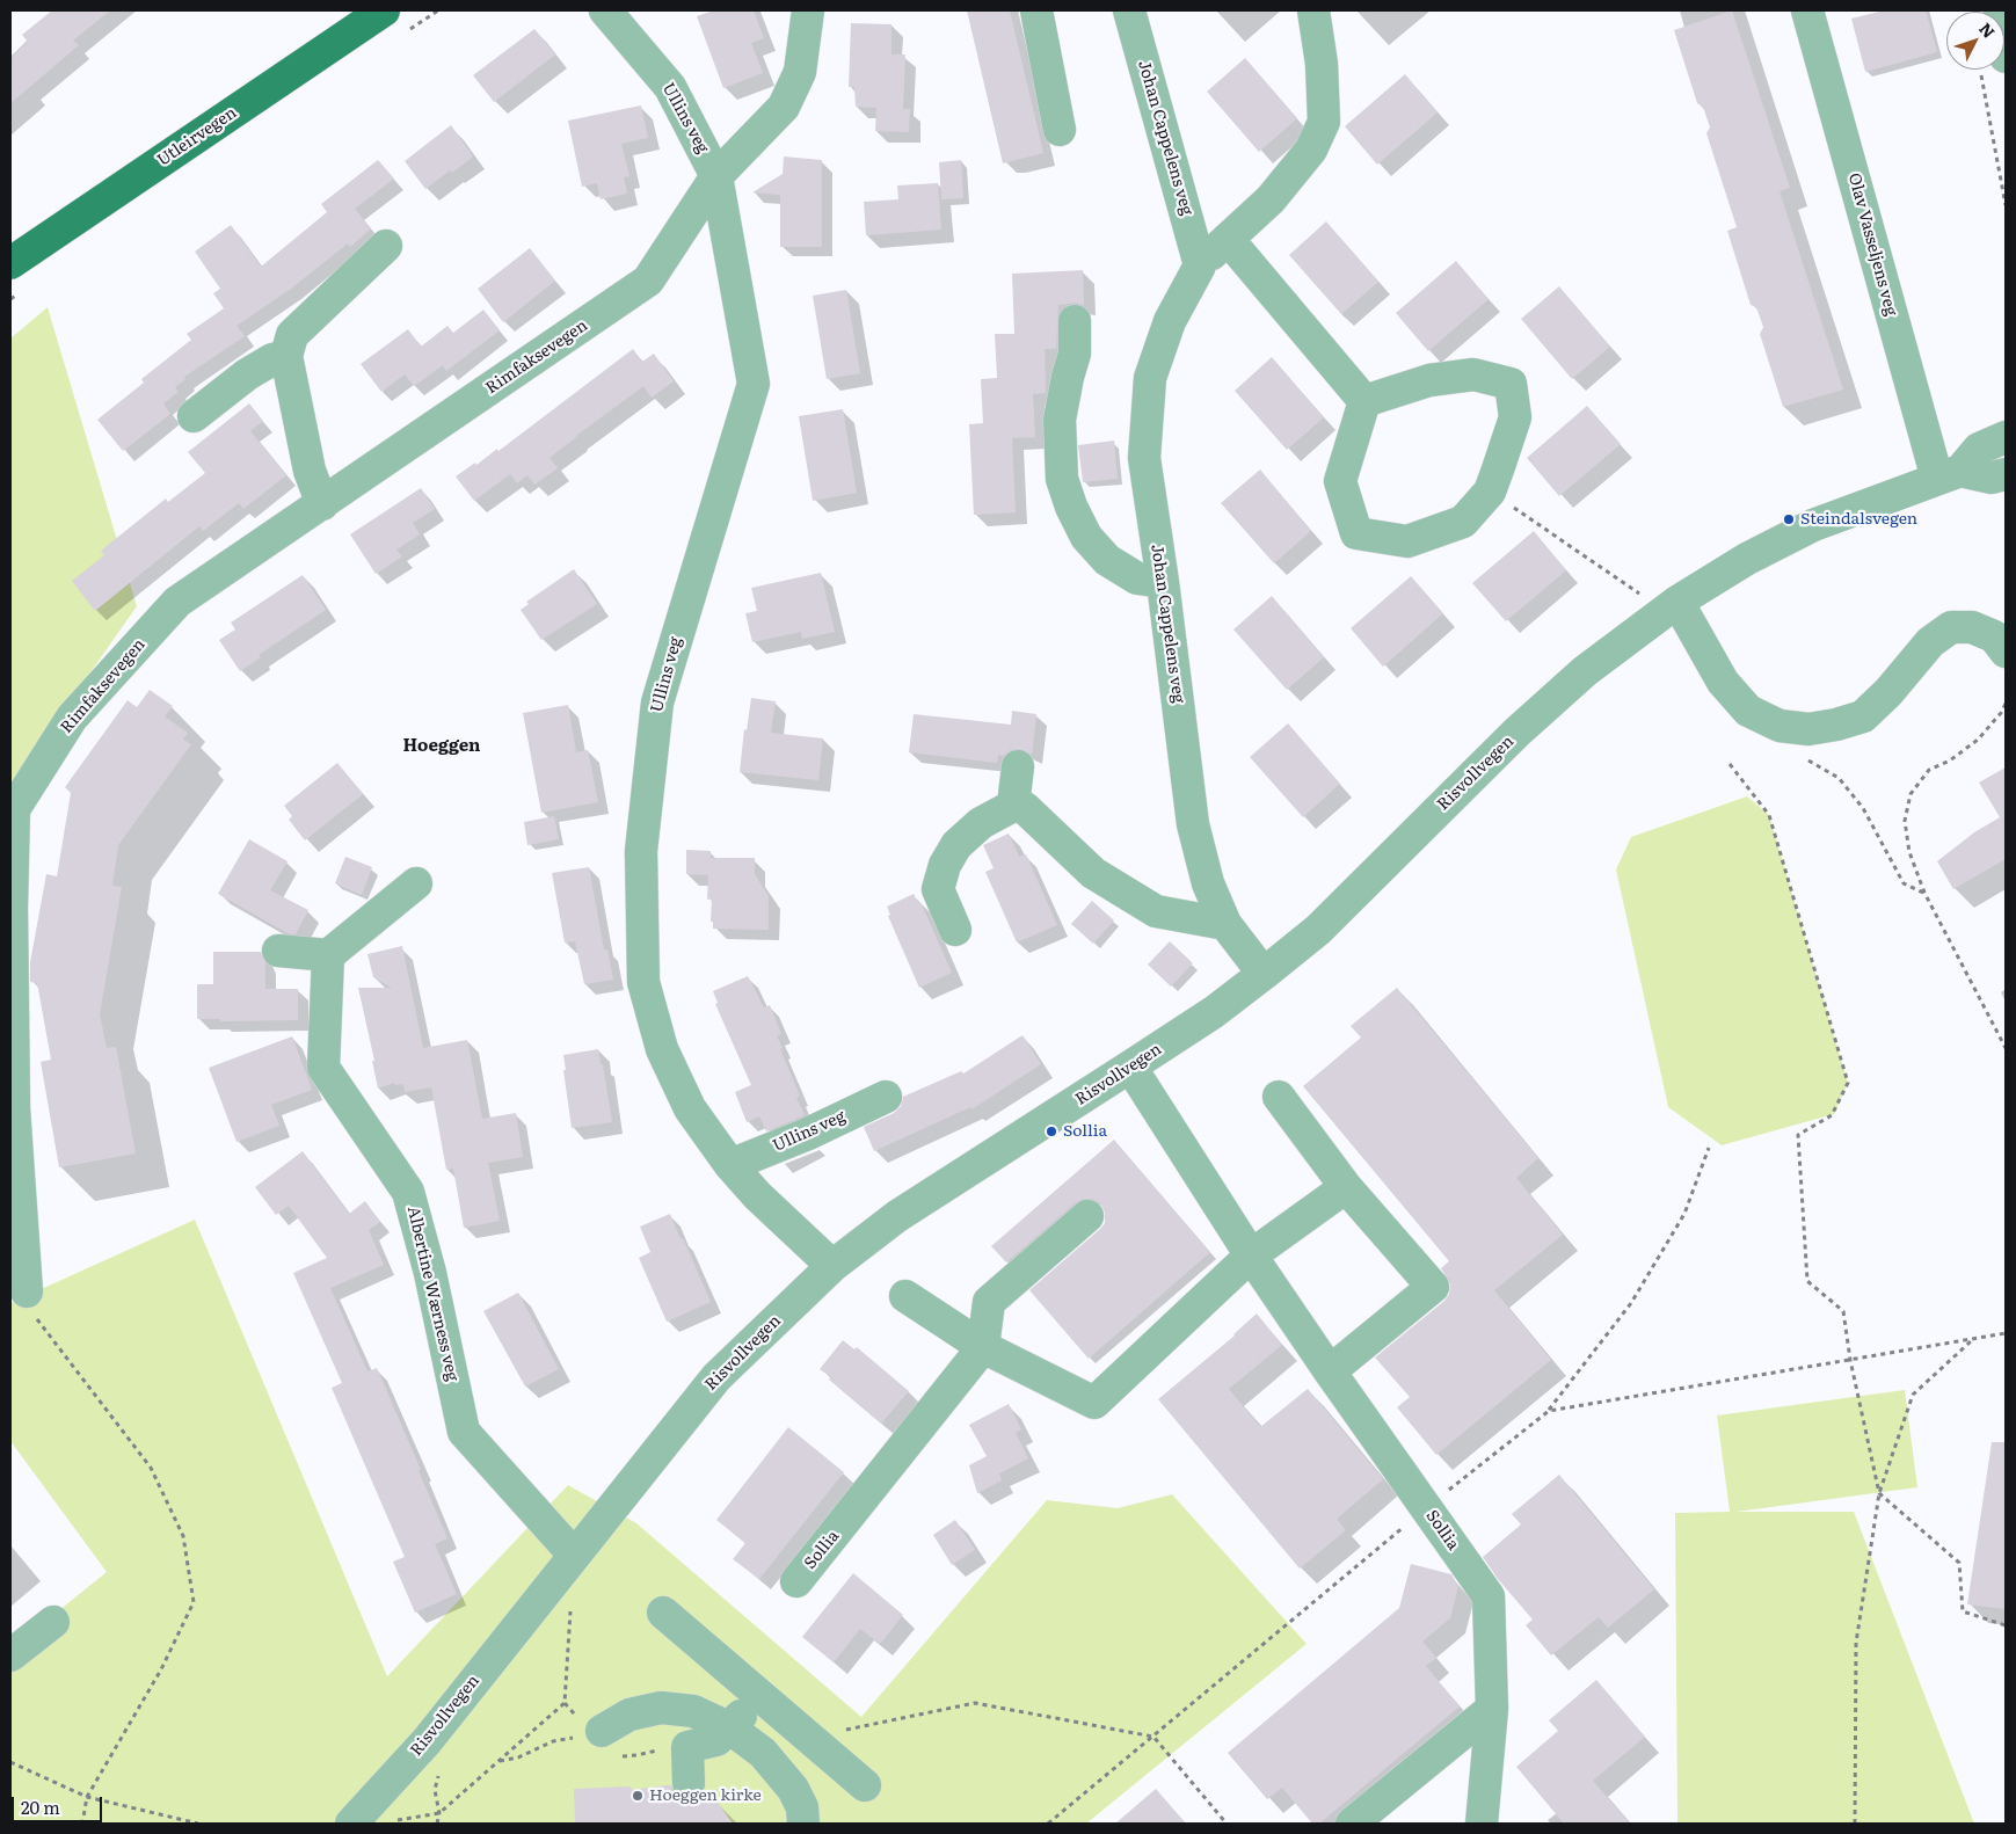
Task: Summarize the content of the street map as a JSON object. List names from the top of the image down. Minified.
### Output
{"streets":{"main road":["Utleirvegen"],"street":["Ullins veg","Johan Cappelens veg","Olav Vasseljens veg","Rimfaksevegen","Risvollvegen","Albertine Wærness veg","Sollia"]},"crossings":[["Ullins veg","Rimfaksevegen"],["Ullins veg","Risvollvegen"],["Johan Cappelens veg","Risvollvegen"],["Olav Vasseljens veg","Risvollvegen"],["Risvollvegen","Albertine Wærness veg"],["Risvollvegen","Sollia"]],"districts":["Hoeggen"],"places":["Steindalsvegen","Sollia","Hoeggen kirke"],"scale_bar":"20 m","north":"top right"}
